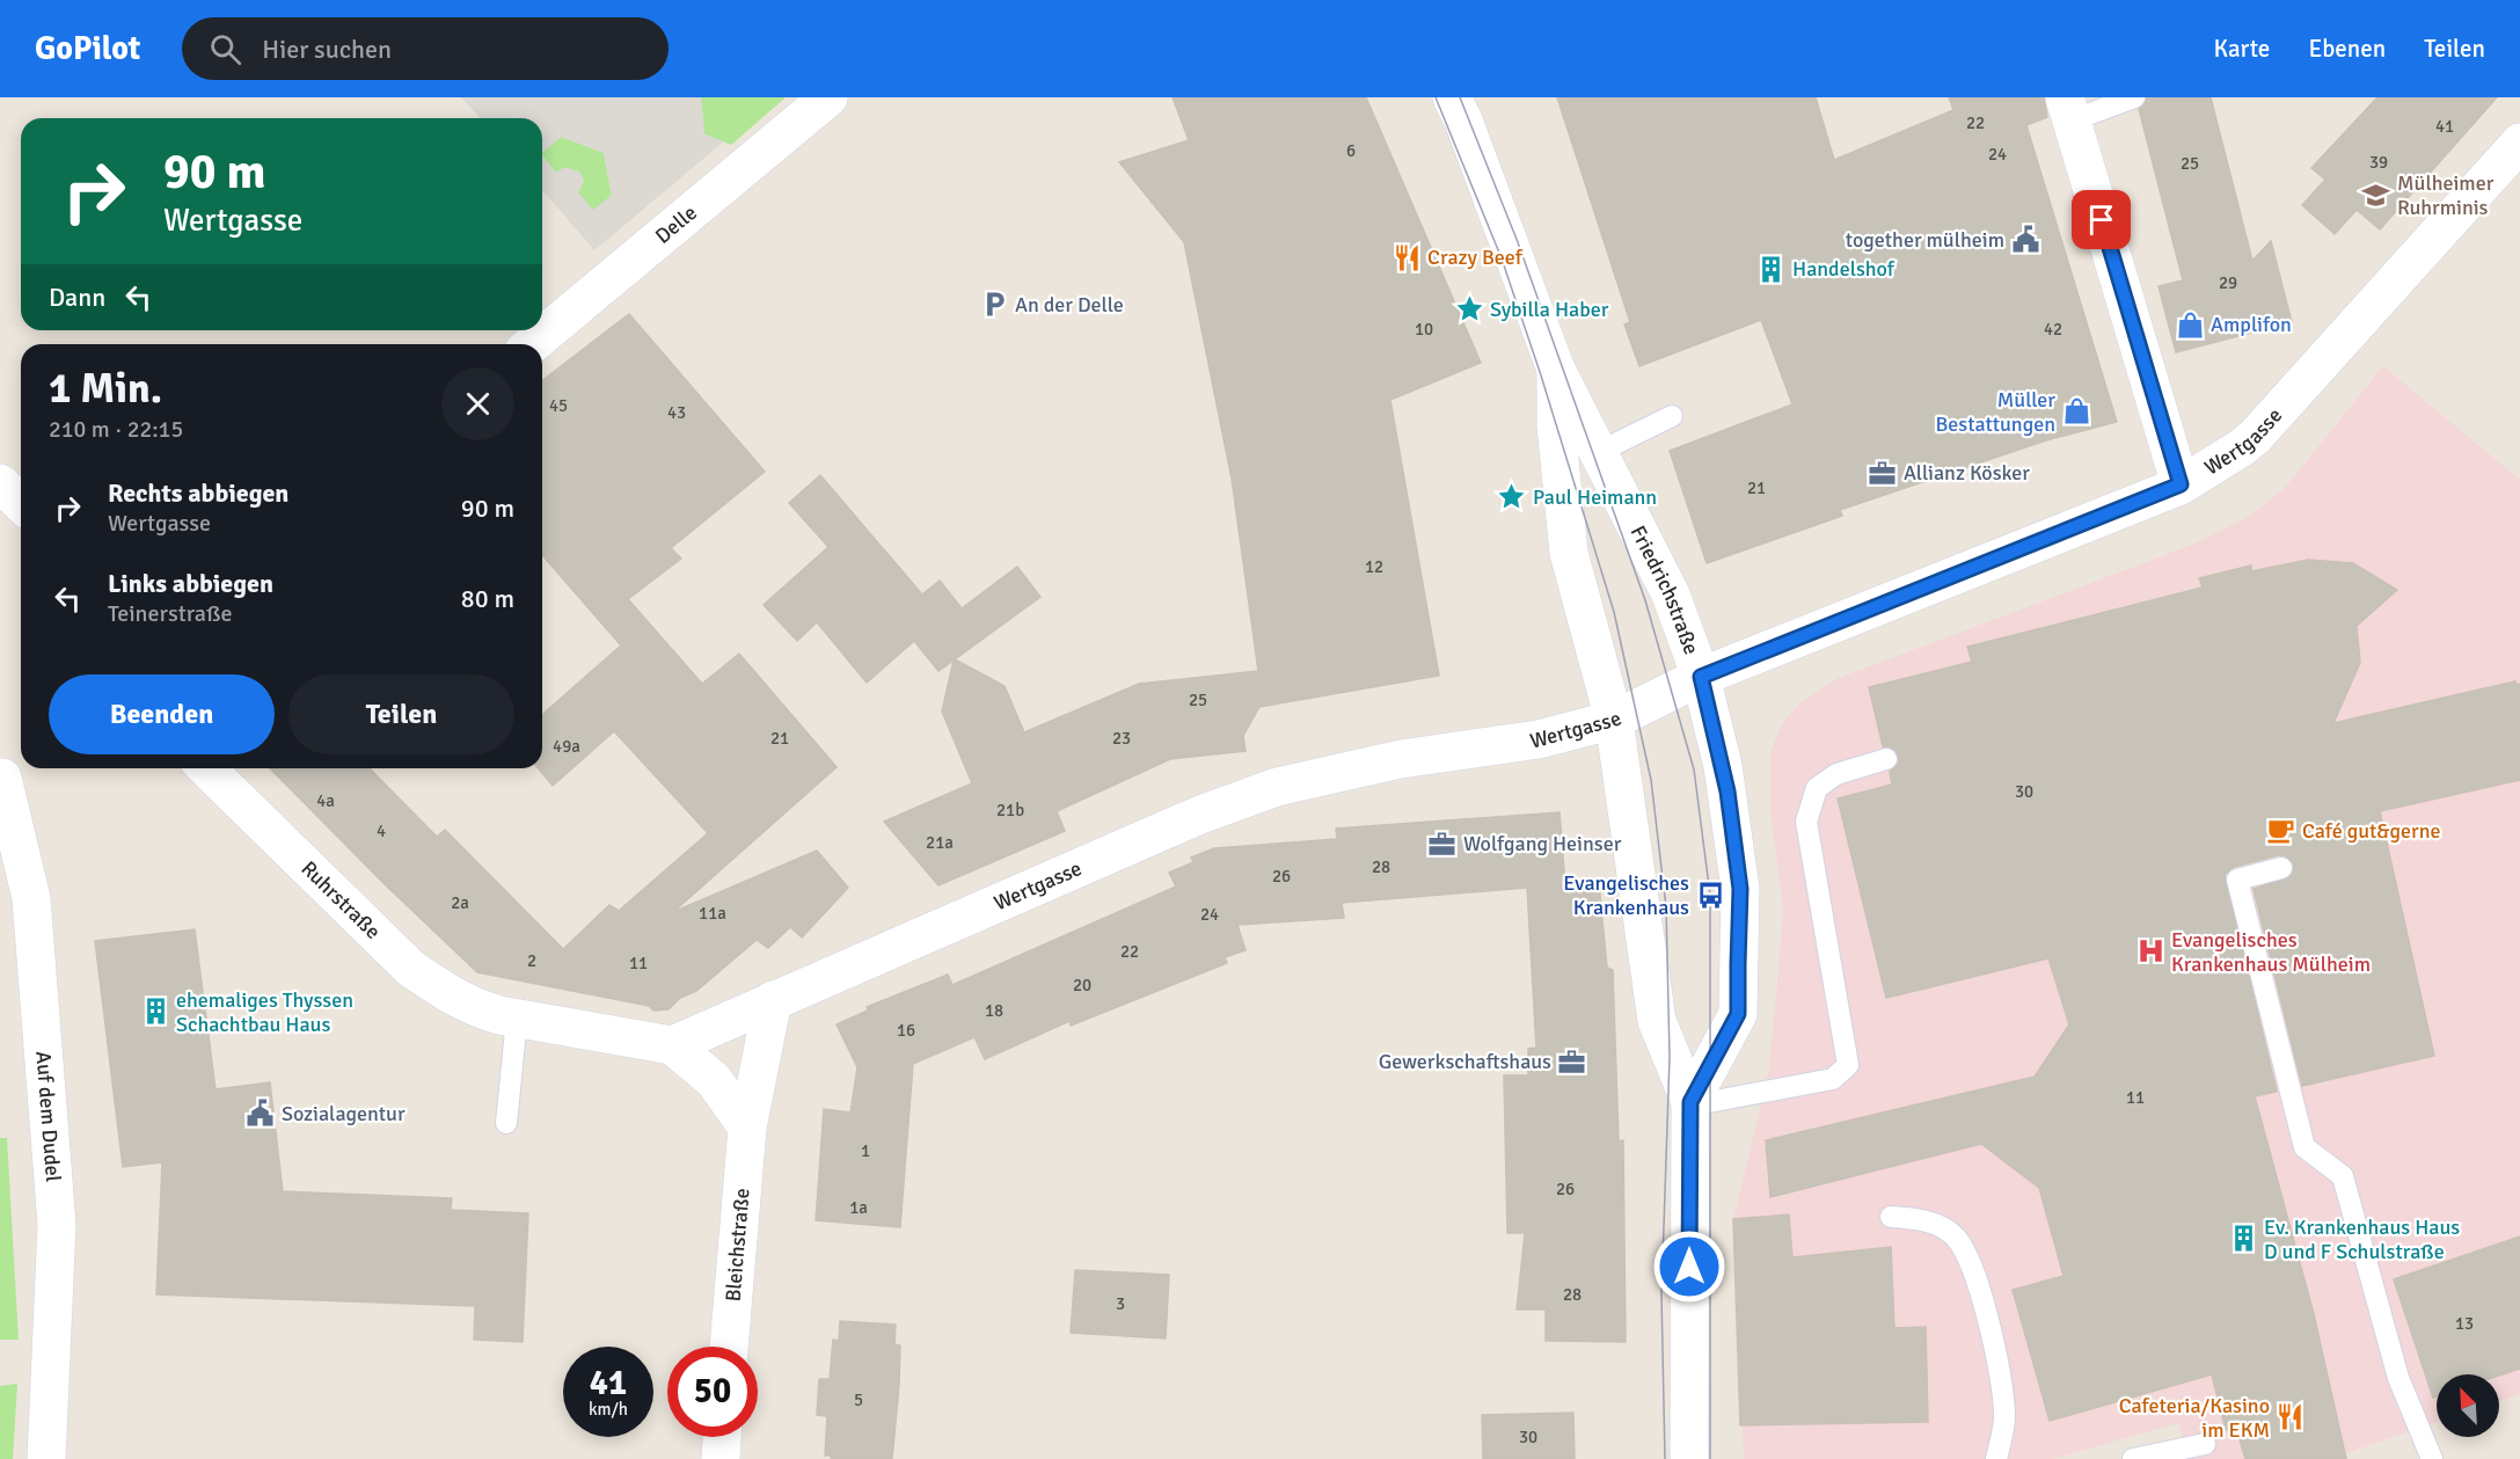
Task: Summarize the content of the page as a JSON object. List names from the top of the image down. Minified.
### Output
{"streets":{"street":["Delle","Wertgasse","Friedrichstraße","Ruhrstraße","Auf dem Dudel","Bleichstraße"]},"crossings":[["Wertgasse","Friedrichstraße"],["Wertgasse","Bleichstraße"]],"places":{"school or university":["Mülheimer Ruhrminis"],"public building":["together mülheim","Sozialagentur"],"restaurant":["Crazy Beef","Cafeteria/Kasino im EKM"],"building":["Handelshof","ehemaliges Thyssen Schachtbau Haus","Ev. Krankenhaus Haus D und F Schulstraße"],"parking":["An der Delle"],"place":["Sybilla Haber","Paul Heimann"],"shop":["Amplifon","Müller Bestattungen"],"office":["Allianz Kösker","Wolfgang Heinser","Gewerkschaftshaus"],"cafe":["Café gut&gerne"],"bus stop":["Evangelisches Krankenhaus"],"hospital":["Evangelisches Krankenhaus Mülheim"]},"house_numbers":["22","41","6","24","39","25","29","10","42","45","43","21","12","25","21","23","49a","30","4a","21b","4","21a","28","26","2a","11a","24","22","2","11","20","18","16","11","1","26","1a","28","3","13","5","30"],"north":"top left","page":{"header":"GoPilot","search":"Hier suchen","nav":["Karte","Ebenen","Teilen"],"turn":["90 m","Wertgasse"],"then":"Dann","heading":["1 Min.","210 m · 22:15"],"list":[{"name":"Rechts abbiegen","note":"Wertgasse","value":"90 m"},{"name":"Links abbiegen","note":"Teinerstraße","value":"80 m"}],"buttons":["Beenden","Teilen"],"speed":"41 km/h","limit":"50"}}
